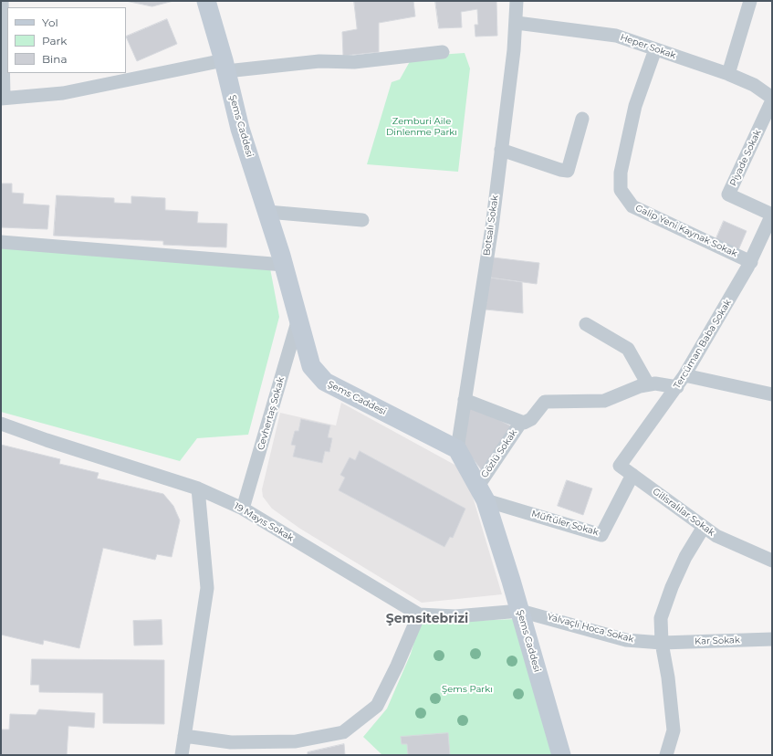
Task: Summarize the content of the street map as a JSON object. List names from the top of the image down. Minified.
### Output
{"streets":{"street":["Heper Sokak","Şems Caddesi","Piyade Sokak","Botsalı Sokak","Galip Yeni Kaynak Sokak","Tercüman Baba Sokak","Cevhertaş Sokak","Gözlü Sokak","Gilisralılar Sokak","19 Mayıs Sokak","Müftüler Sokak","Yalvaçlı Hoca Sokak","Kar Sokak"]},"crossings":[["Heper Sokak","Botsalı Sokak"],["Heper Sokak","Galip Yeni Kaynak Sokak"],["Şems Caddesi","Botsalı Sokak"],["Şems Caddesi","Cevhertaş Sokak"],["Şems Caddesi","Gözlü Sokak"],["Şems Caddesi","19 Mayıs Sokak"],["Şems Caddesi","Müftüler Sokak"],["Şems Caddesi","Yalvaçlı Hoca Sokak"],["Piyade Sokak","Tercüman Baba Sokak"],["Botsalı Sokak","Gözlü Sokak"],["Galip Yeni Kaynak Sokak","Tercüman Baba Sokak"],["Tercüman Baba Sokak","Gözlü Sokak"],["Tercüman Baba Sokak","Gilisralılar Sokak"],["Cevhertaş Sokak","19 Mayıs Sokak"],["Gözlü Sokak","Müftüler Sokak"],["Gilisralılar Sokak","Müftüler Sokak"],["19 Mayıs Sokak","Yalvaçlı Hoca Sokak"],["Yalvaçlı Hoca Sokak","Kar Sokak"]],"districts":["Şemsitebrizi"],"parks":["Zemburi Aile Dinlenme Parkı","Şems Parkı"],"legend":["Yol","Park","Bina"]}
